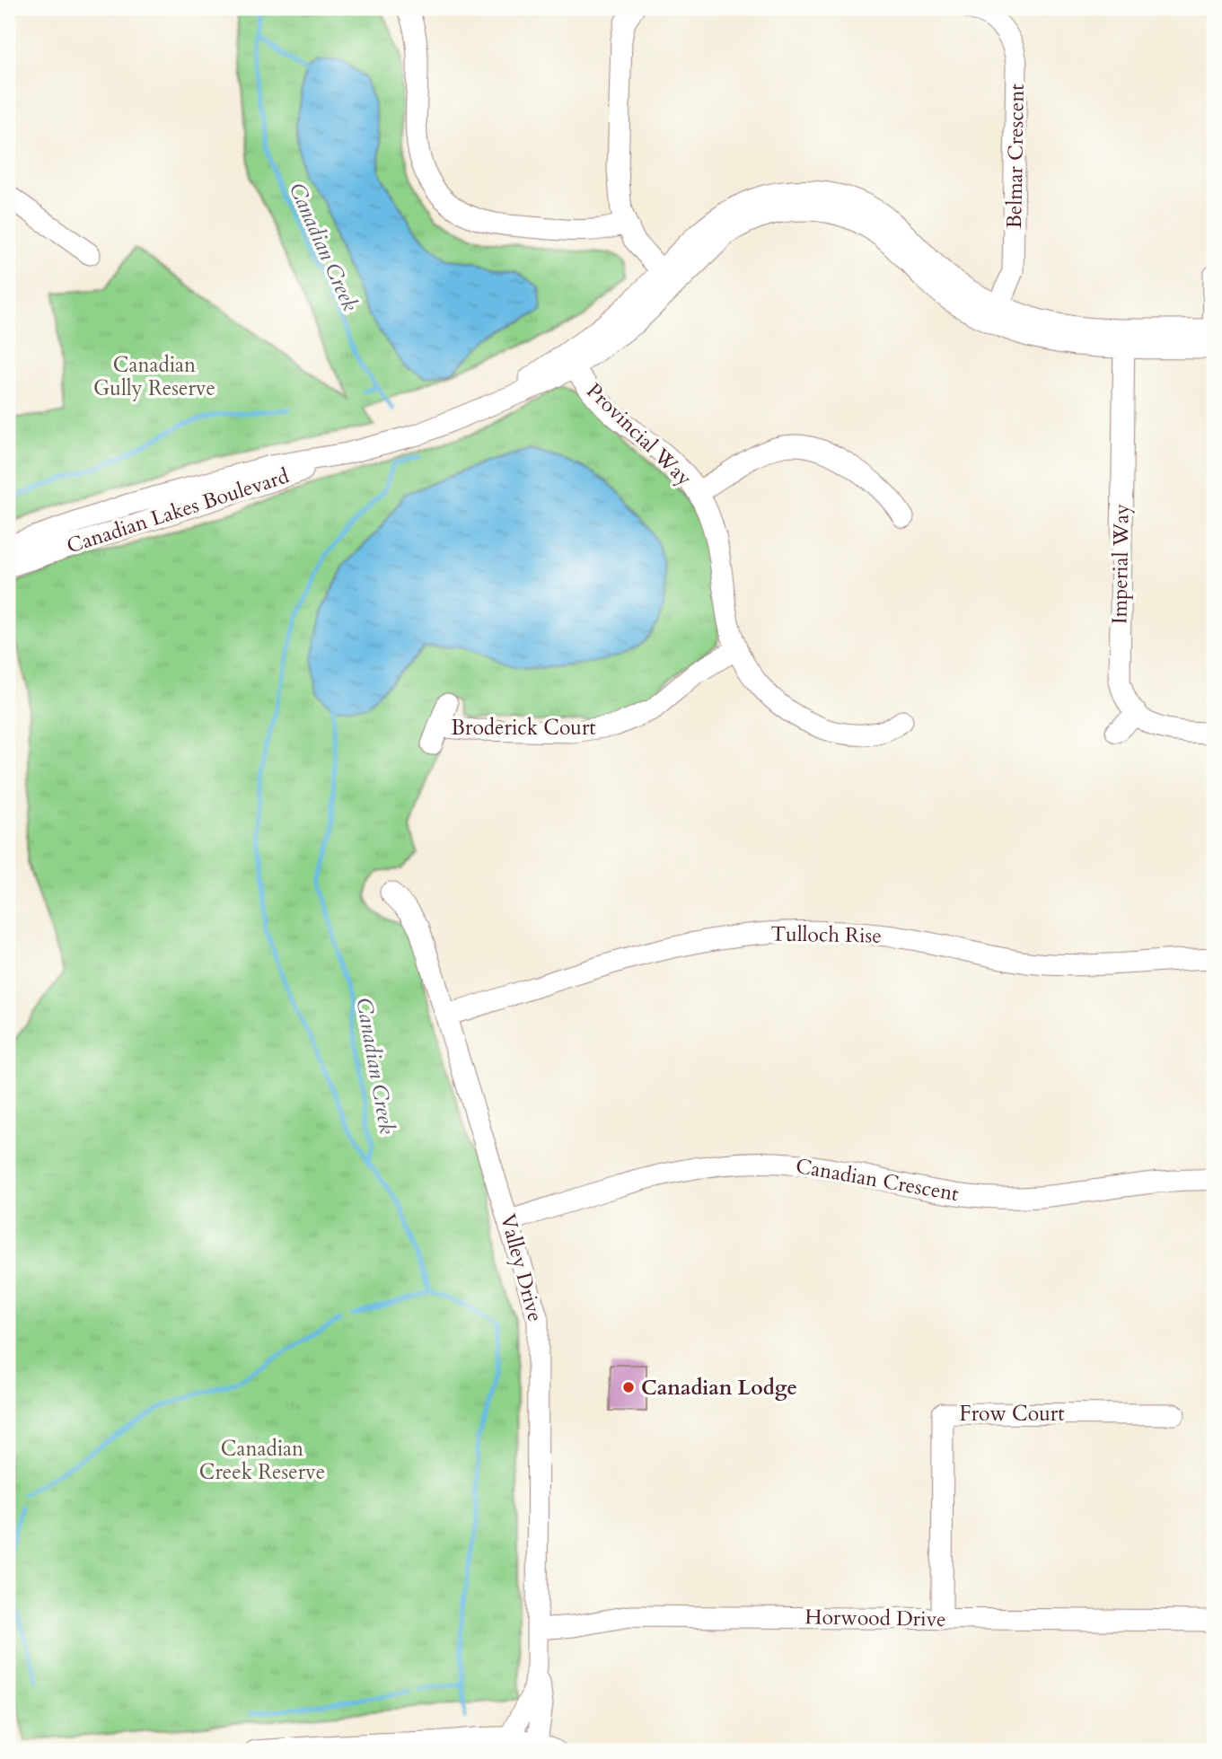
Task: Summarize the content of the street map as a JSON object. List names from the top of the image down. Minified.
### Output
{"streets":{"street":["Belmar Crescent","Provincial Way","Canadian Lakes Boulevard","Imperial Way","Broderick Court","Tulloch Rise","Canadian Crescent","Valley Drive","Frow Court","Horwood Drive"]},"crossings":[["Belmar Crescent","Canadian Lakes Boulevard"],["Provincial Way","Canadian Lakes Boulevard"],["Provincial Way","Broderick Court"],["Canadian Lakes Boulevard","Imperial Way"],["Tulloch Rise","Valley Drive"],["Canadian Crescent","Valley Drive"],["Valley Drive","Horwood Drive"],["Frow Court","Horwood Drive"]],"water":["Canadian Creek"],"parks":["Canadian Gully Reserve","Canadian Creek Reserve"],"places":["Canadian Lodge"]}
